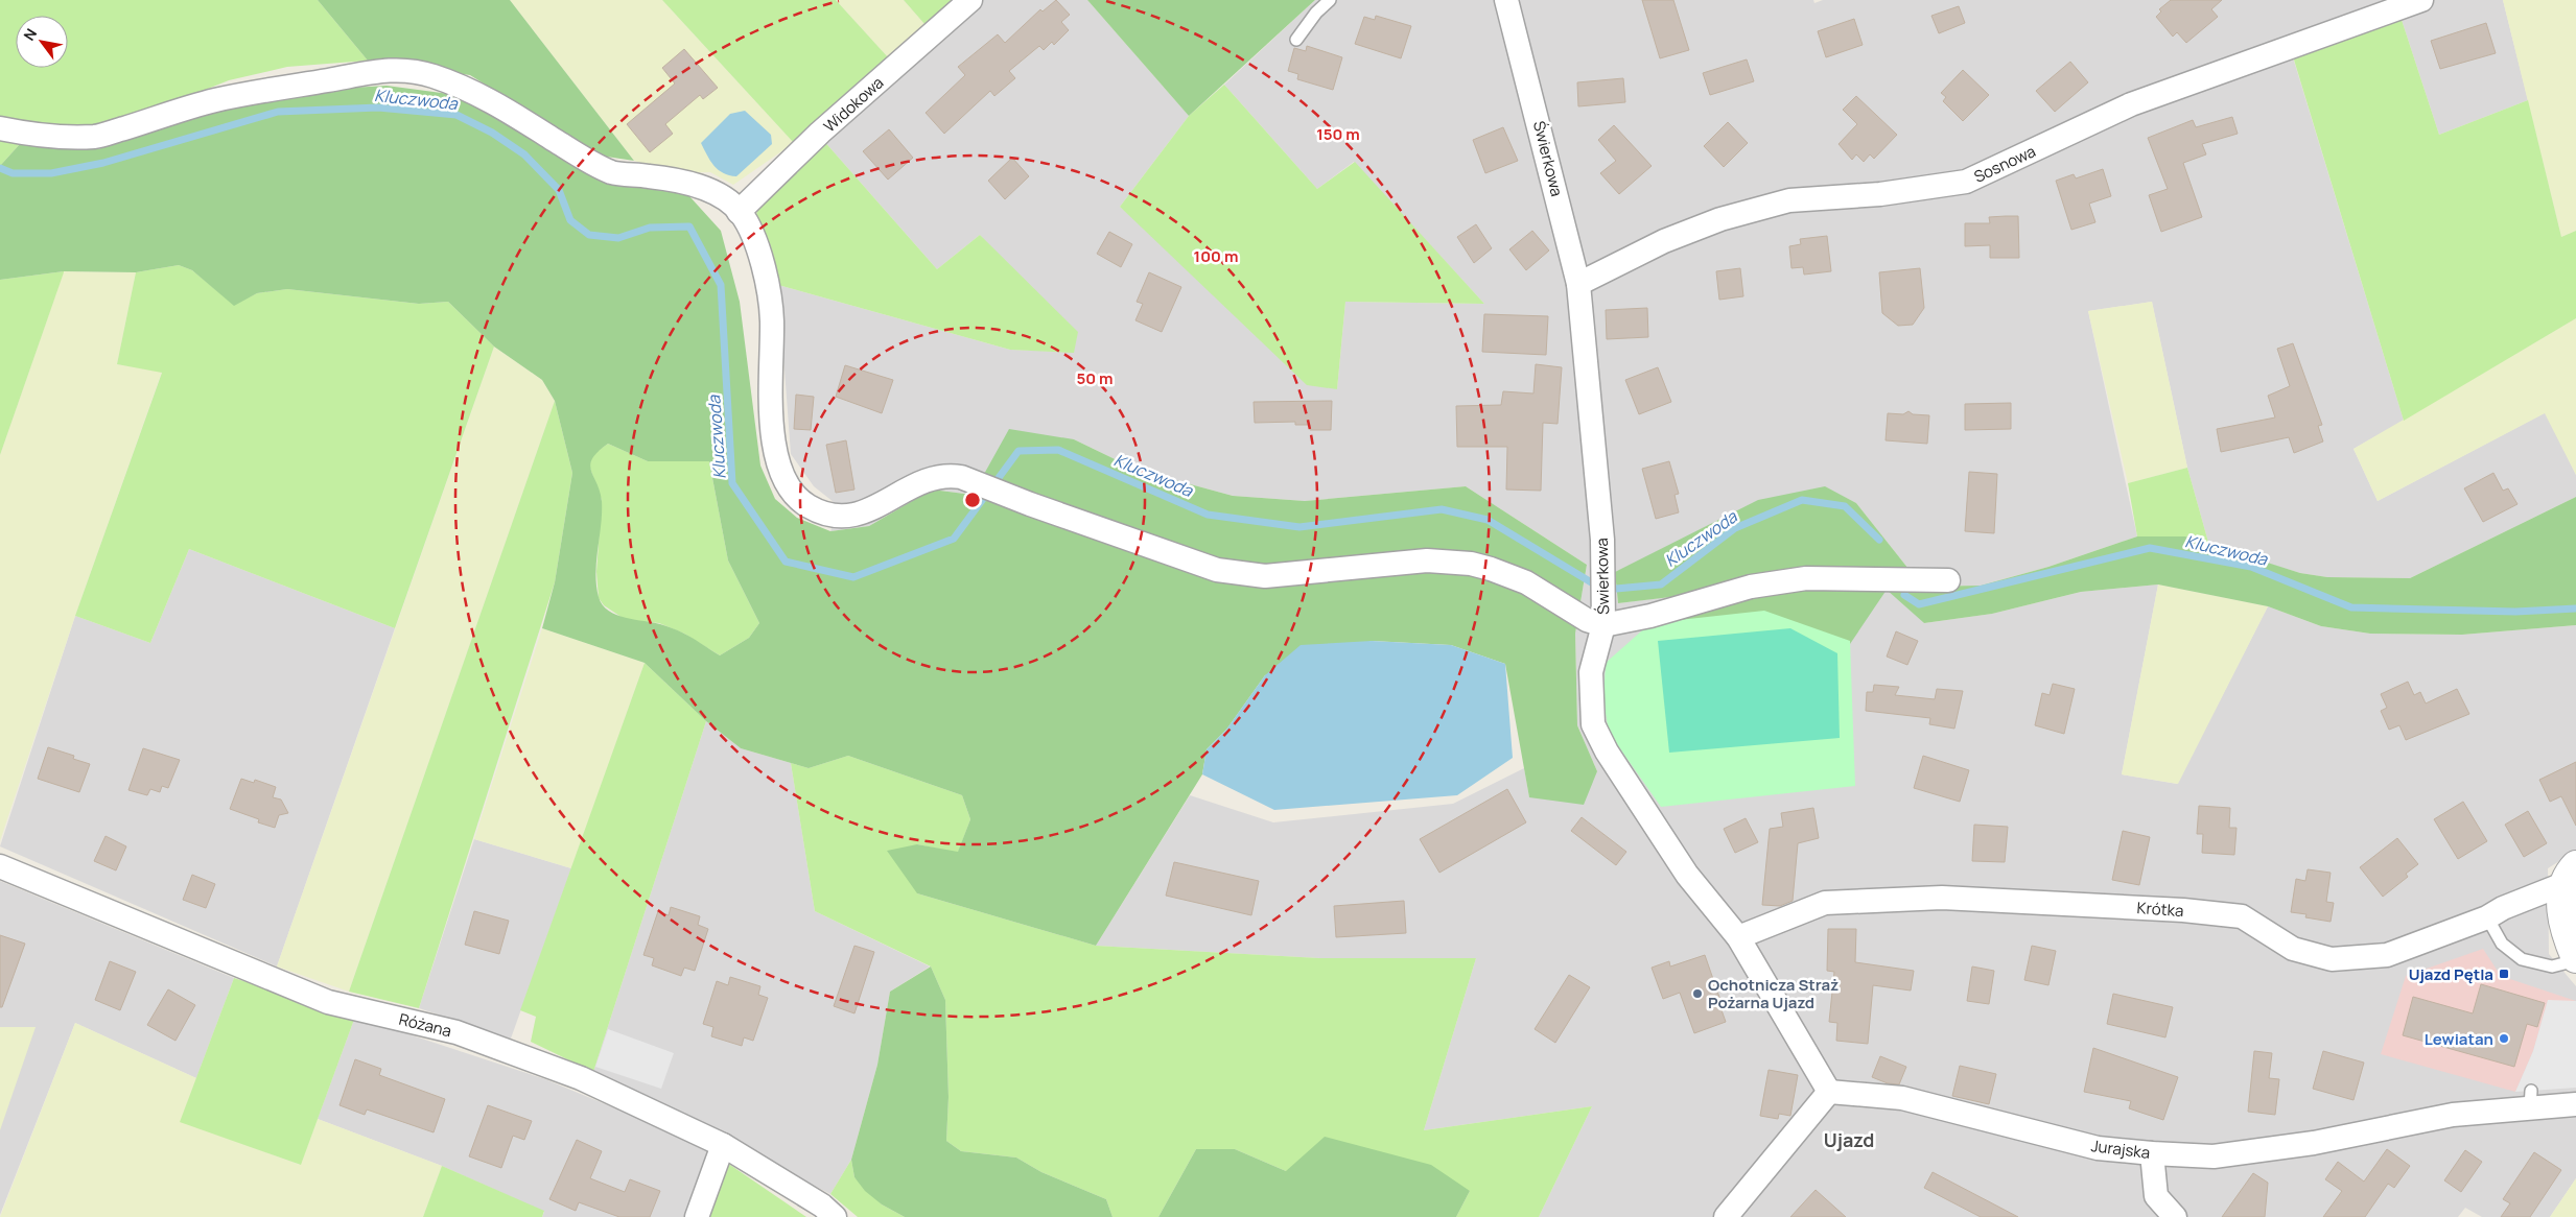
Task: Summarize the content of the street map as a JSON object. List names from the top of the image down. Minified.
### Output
{"streets":{"street":["Widokowa","Świerkowa","Sosnowa","Krótka","Różana","Jurajska"]},"crossings":[["Świerkowa","Sosnowa"],["Świerkowa","Krótka"],["Świerkowa","Jurajska"]],"districts":["Ujazd"],"water":["Kluczwoda"],"places":{"transit":["Ujazd Pętla"],"other":["Ochotnicza Straż Pożarna Ujazd","Lewiatan"]},"north":"top left","rings":["150 m","100 m","50 m"]}
